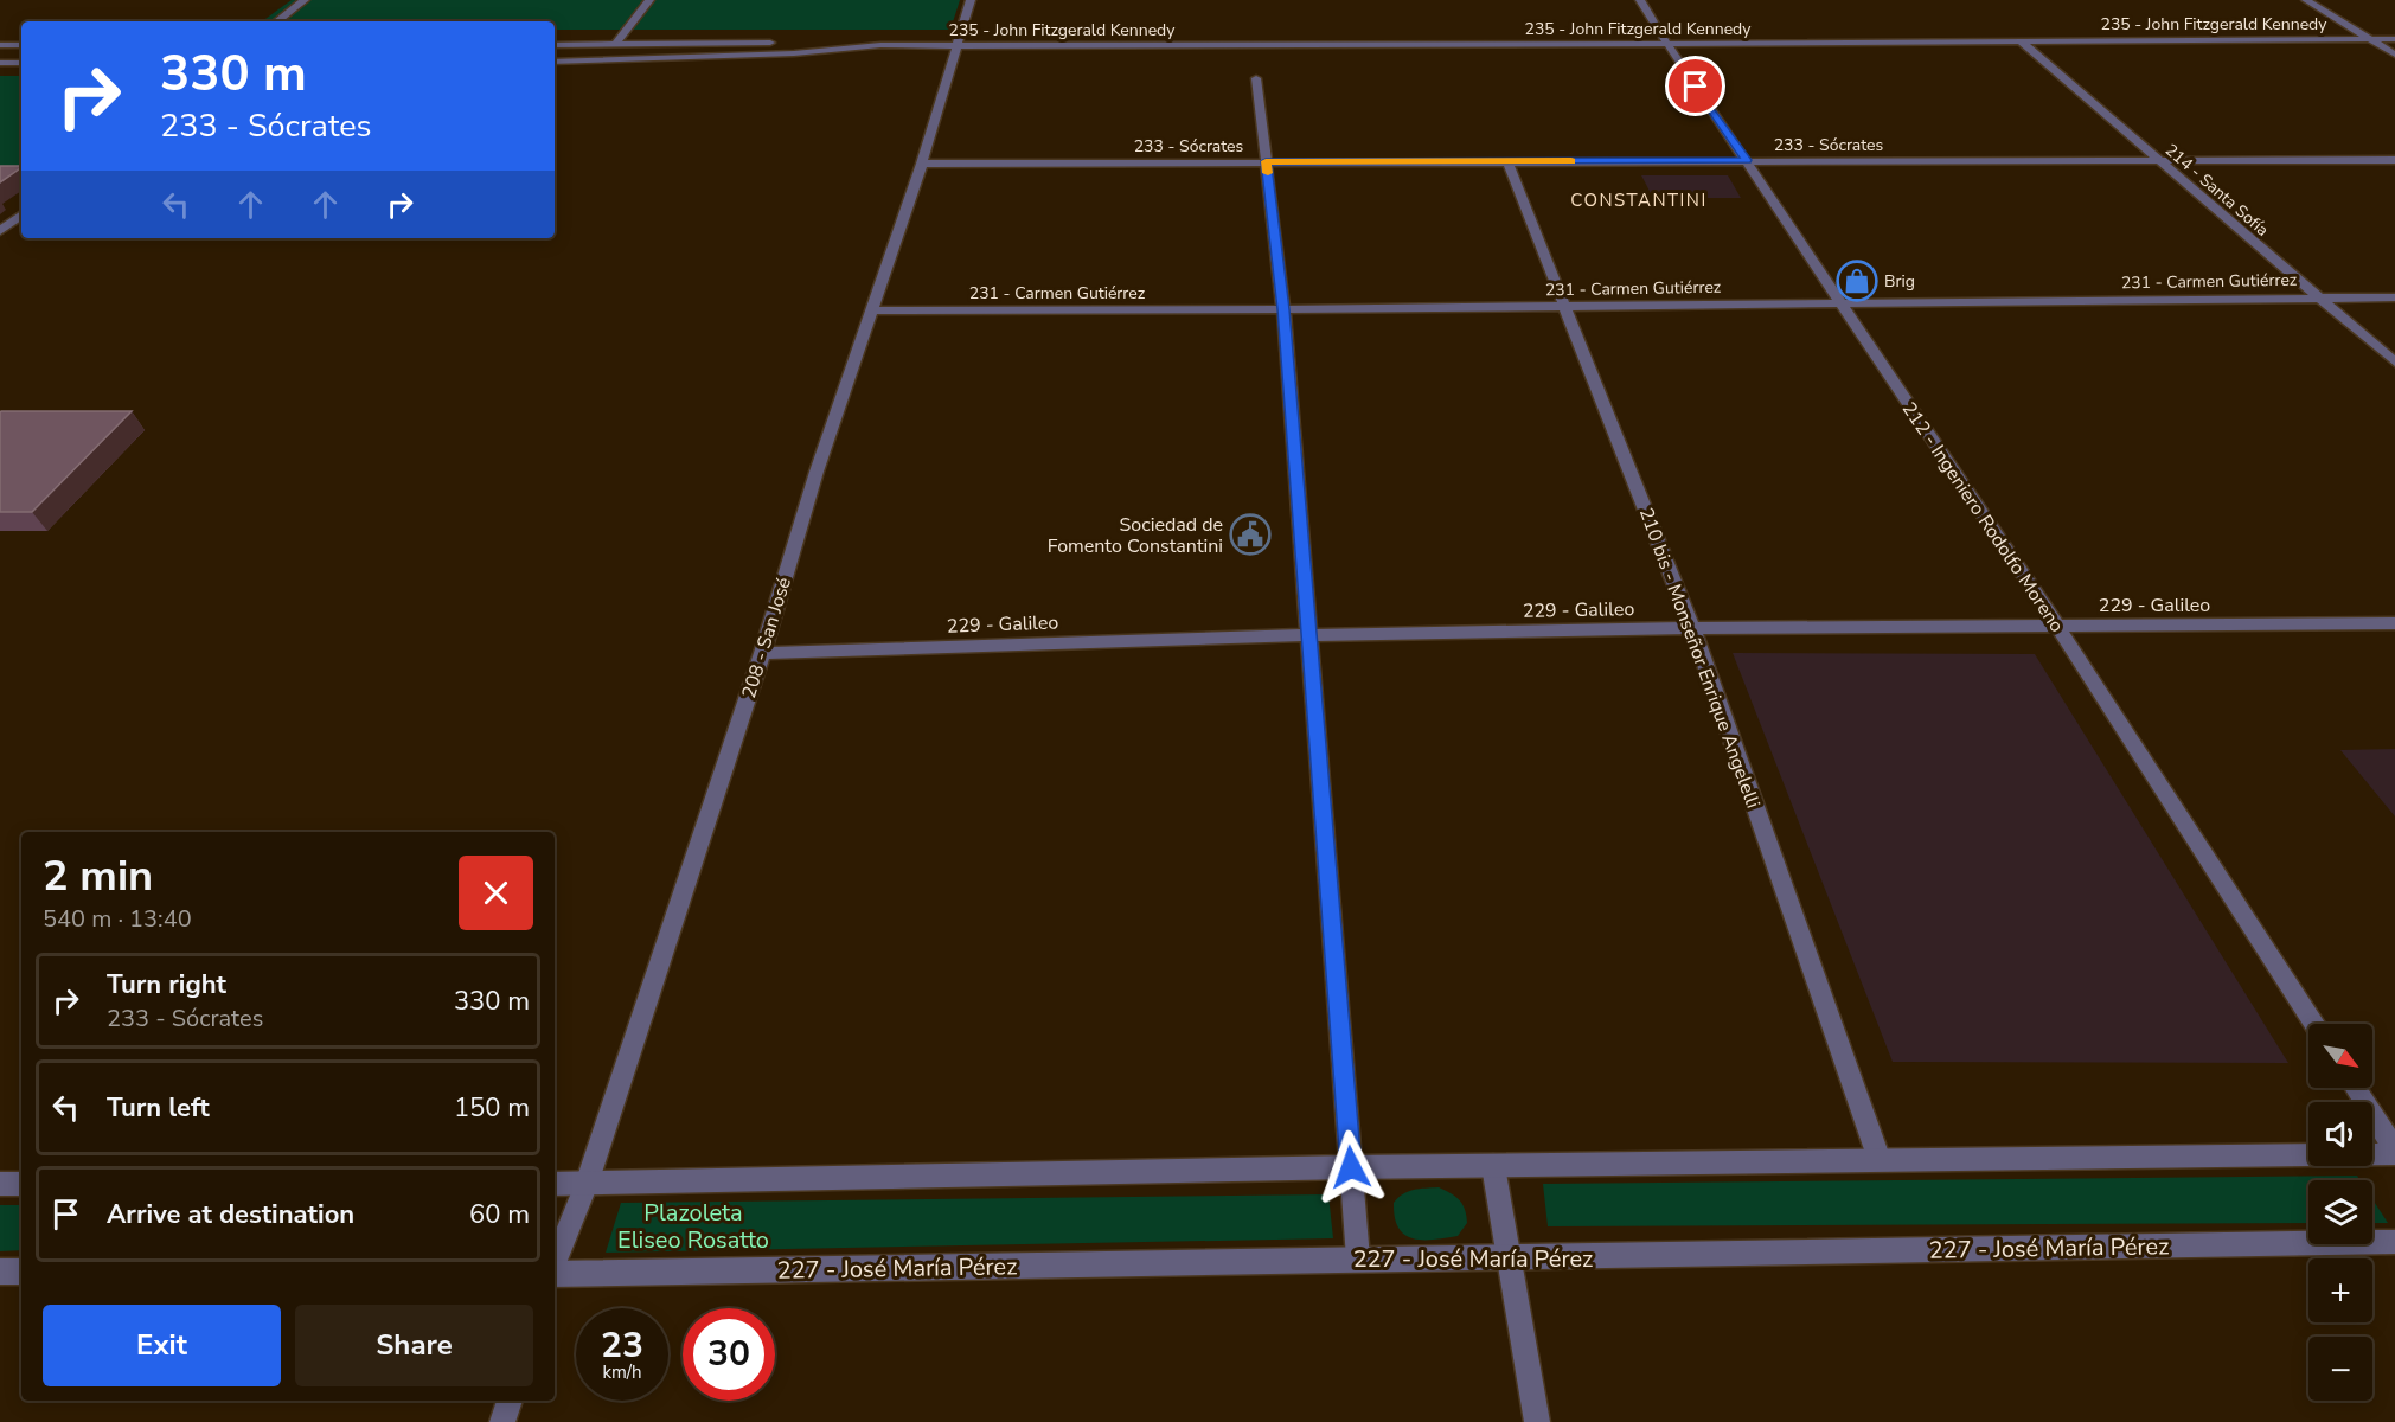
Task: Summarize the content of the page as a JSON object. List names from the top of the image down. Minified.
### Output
{"streets":{"street":["235 - John Fitzgerald Kennedy","233 - Sócrates","214 - Santa Sofía","231 - Carmen Gutiérrez","212 - Ingeniero Rodolfo Moreno","229 - Galileo","208 - San José","210 bis - Monseñor Enrique Angelelli","227 - José María Pérez"]},"crossings":[["235 - John Fitzgerald Kennedy","214 - Santa Sofía"],["235 - John Fitzgerald Kennedy","212 - Ingeniero Rodolfo Moreno"],["235 - John Fitzgerald Kennedy","208 - San José"],["233 - Sócrates","214 - Santa Sofía"],["233 - Sócrates","212 - Ingeniero Rodolfo Moreno"],["233 - Sócrates","208 - San José"],["233 - Sócrates","210 bis - Monseñor Enrique Angelelli"],["214 - Santa Sofía","231 - Carmen Gutiérrez"],["231 - Carmen Gutiérrez","212 - Ingeniero Rodolfo Moreno"],["231 - Carmen Gutiérrez","208 - San José"],["231 - Carmen Gutiérrez","210 bis - Monseñor Enrique Angelelli"],["212 - Ingeniero Rodolfo Moreno","229 - Galileo"],["229 - Galileo","208 - San José"],["229 - Galileo","210 bis - Monseñor Enrique Angelelli"]],"districts":["CONSTANTINI"],"parks":["Plazoleta Eliseo Rosatto"],"places":{"shop":["Brig"],"public building":["Sociedad de Fomento Constantini"]},"north":"bottom right","page":{"turn":["330 m","233 - Sócrates"],"heading":["2 min","540 m · 13:40"],"list":[{"name":"Turn right","note":"233 - Sócrates","value":"330 m"},{"name":"Turn left","value":"150 m"},{"name":"Arrive at destination","value":"60 m"}],"map_buttons":["+","−"],"buttons":["Exit","Share"],"speed":"23 km/h","limit":"30"}}
